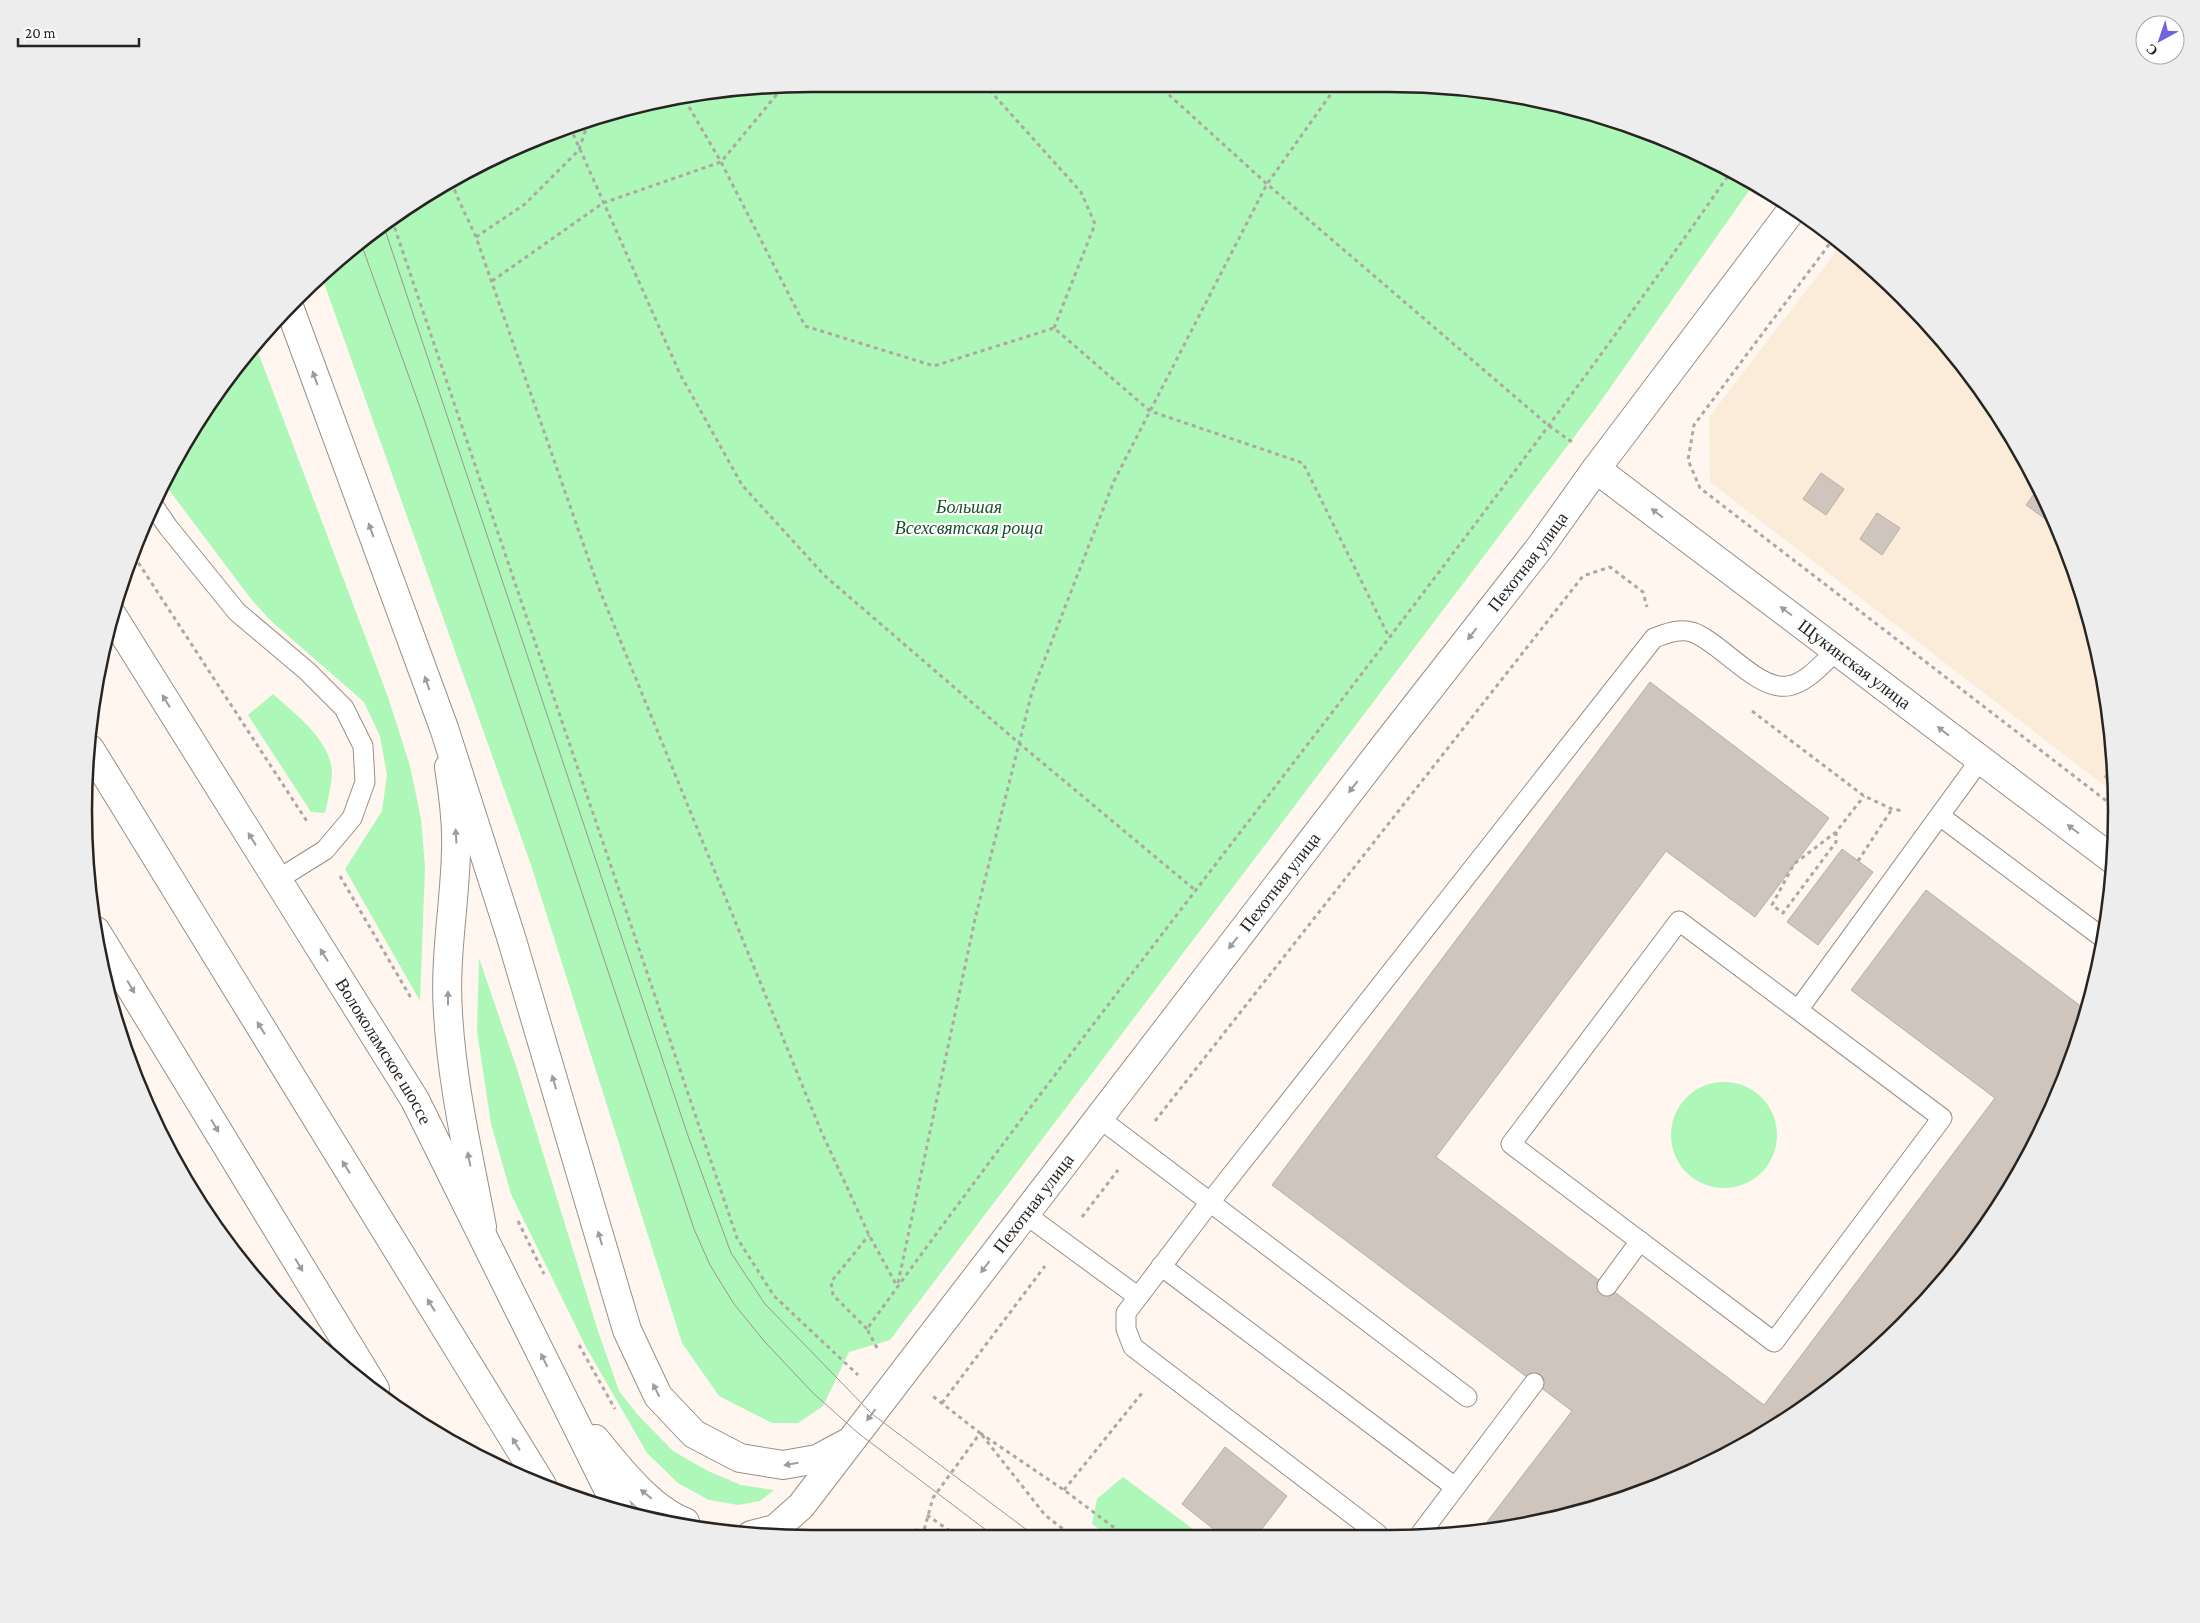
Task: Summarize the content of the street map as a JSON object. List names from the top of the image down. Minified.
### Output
{"streets":{"main road":["Пехотная улица","Щукинская улица","Волоколамское шоссе"]},"crossings":[["Пехотная улица","Щукинская улица"]],"one_way":["Пехотная улица","Щукинская улица"],"parks":["Большая Всехсвятская роща"],"scale_bar":"20 m","north":"bottom left"}
